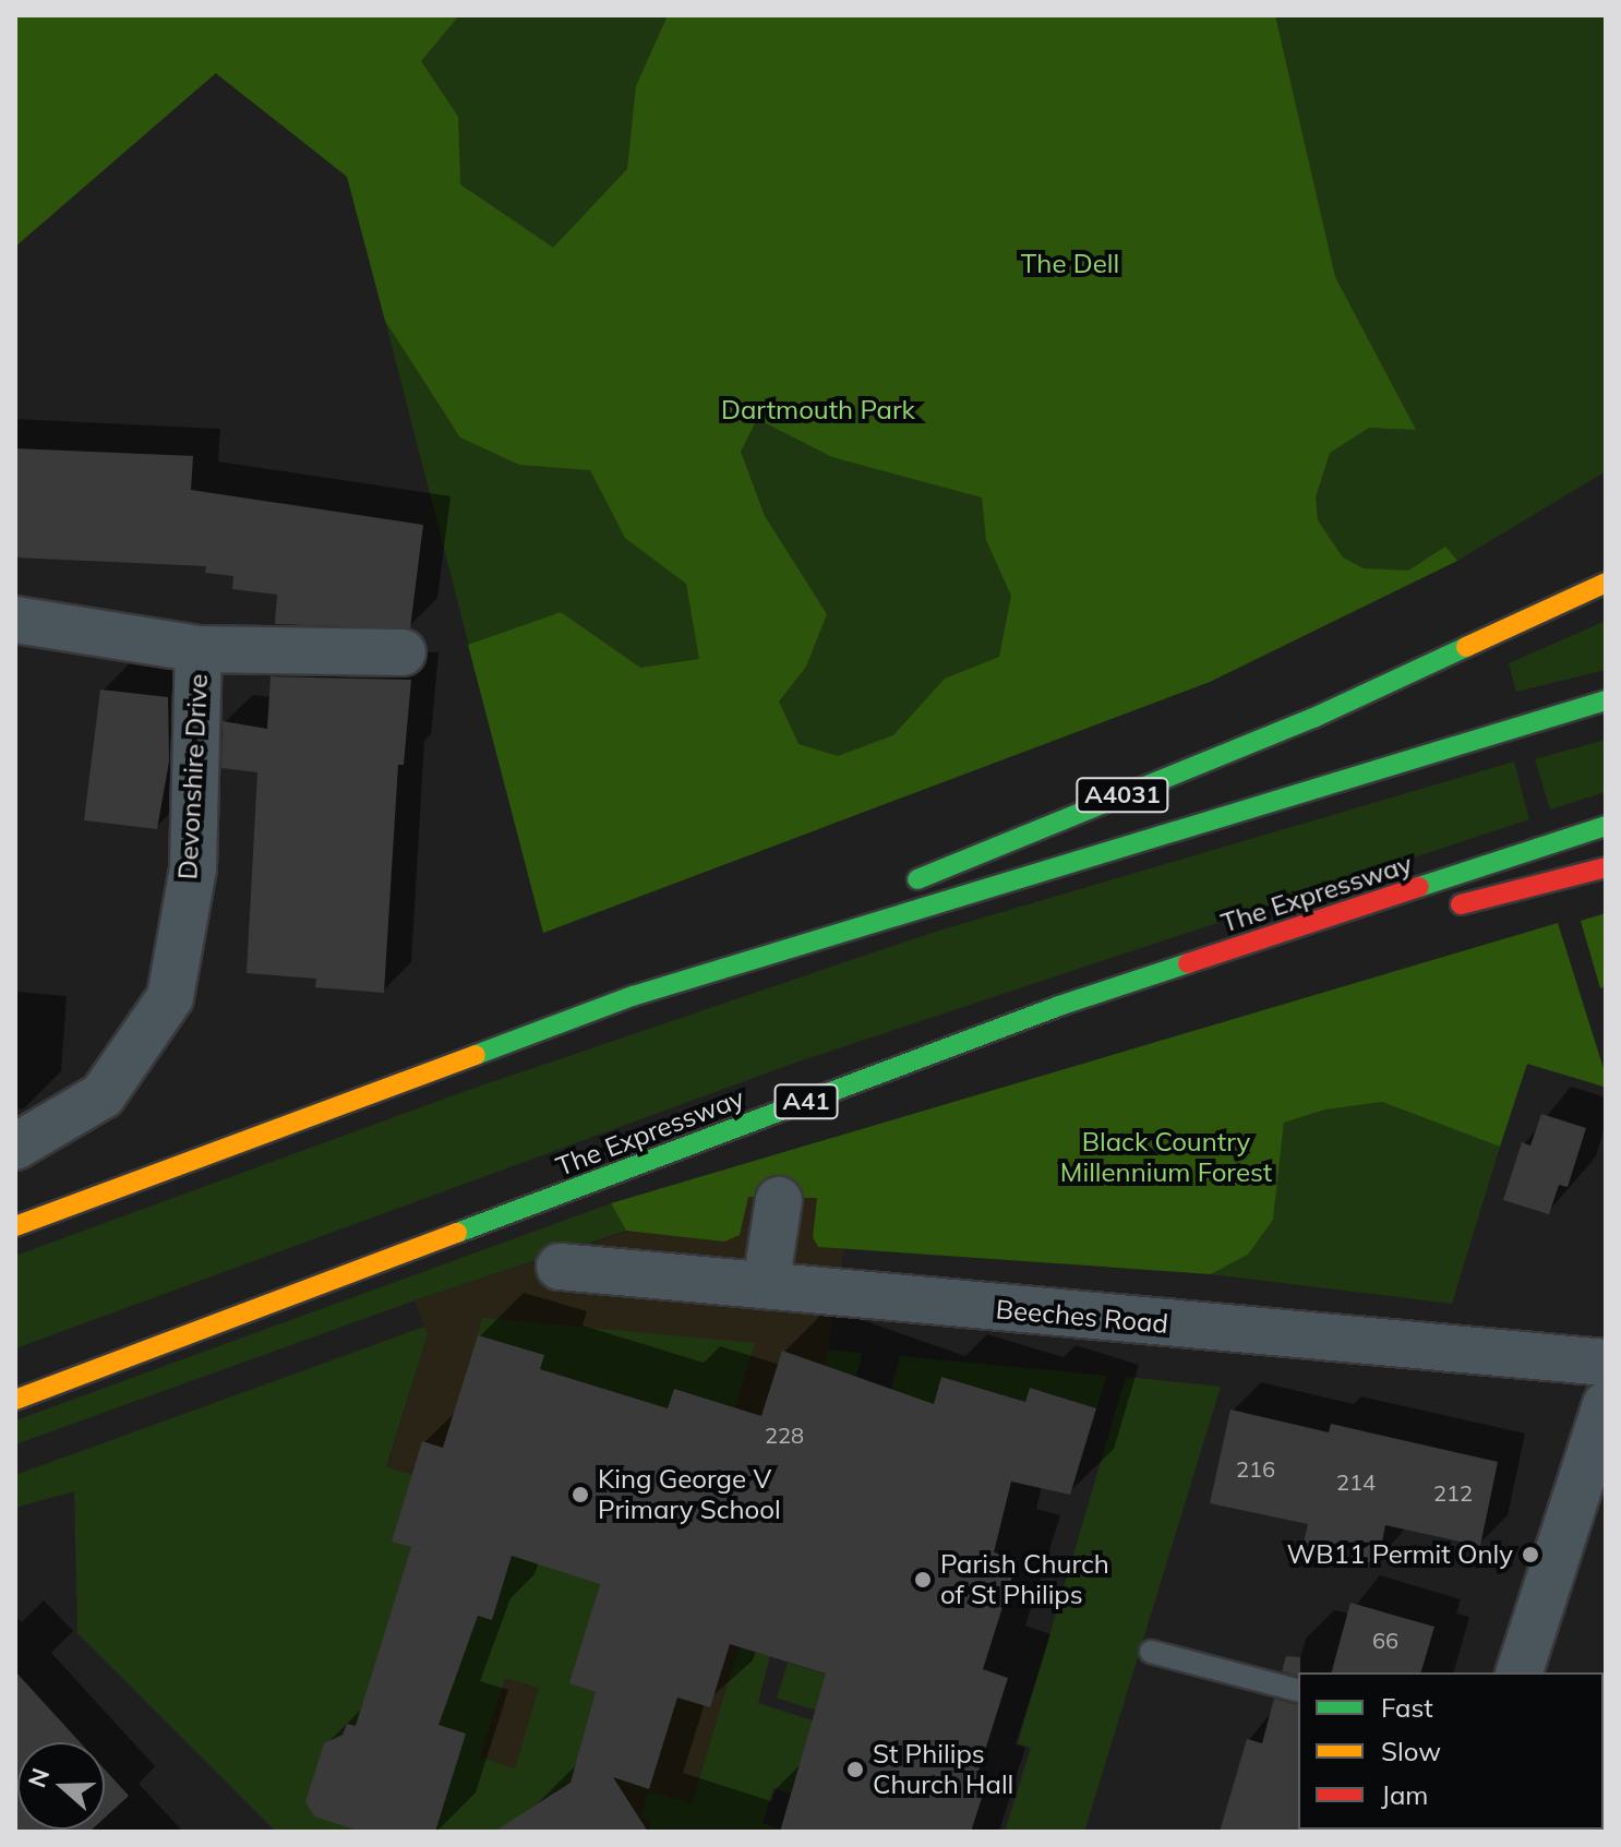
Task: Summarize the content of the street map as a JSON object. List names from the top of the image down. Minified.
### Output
{"streets":{"highway":["A4031","The Expressway","A41"],"street":["Devonshire Drive","Beeches Road"]},"parks":["The Dell","Dartmouth Park","Black Country Millennium Forest"],"places":["King George V Primary School","WB11 Permit Only","Parish Church of St Philips","St Philips Church Hall"],"house_numbers":["228","216","214","212","66"],"legend":["Fast","Slow","Jam"],"north":"left"}
